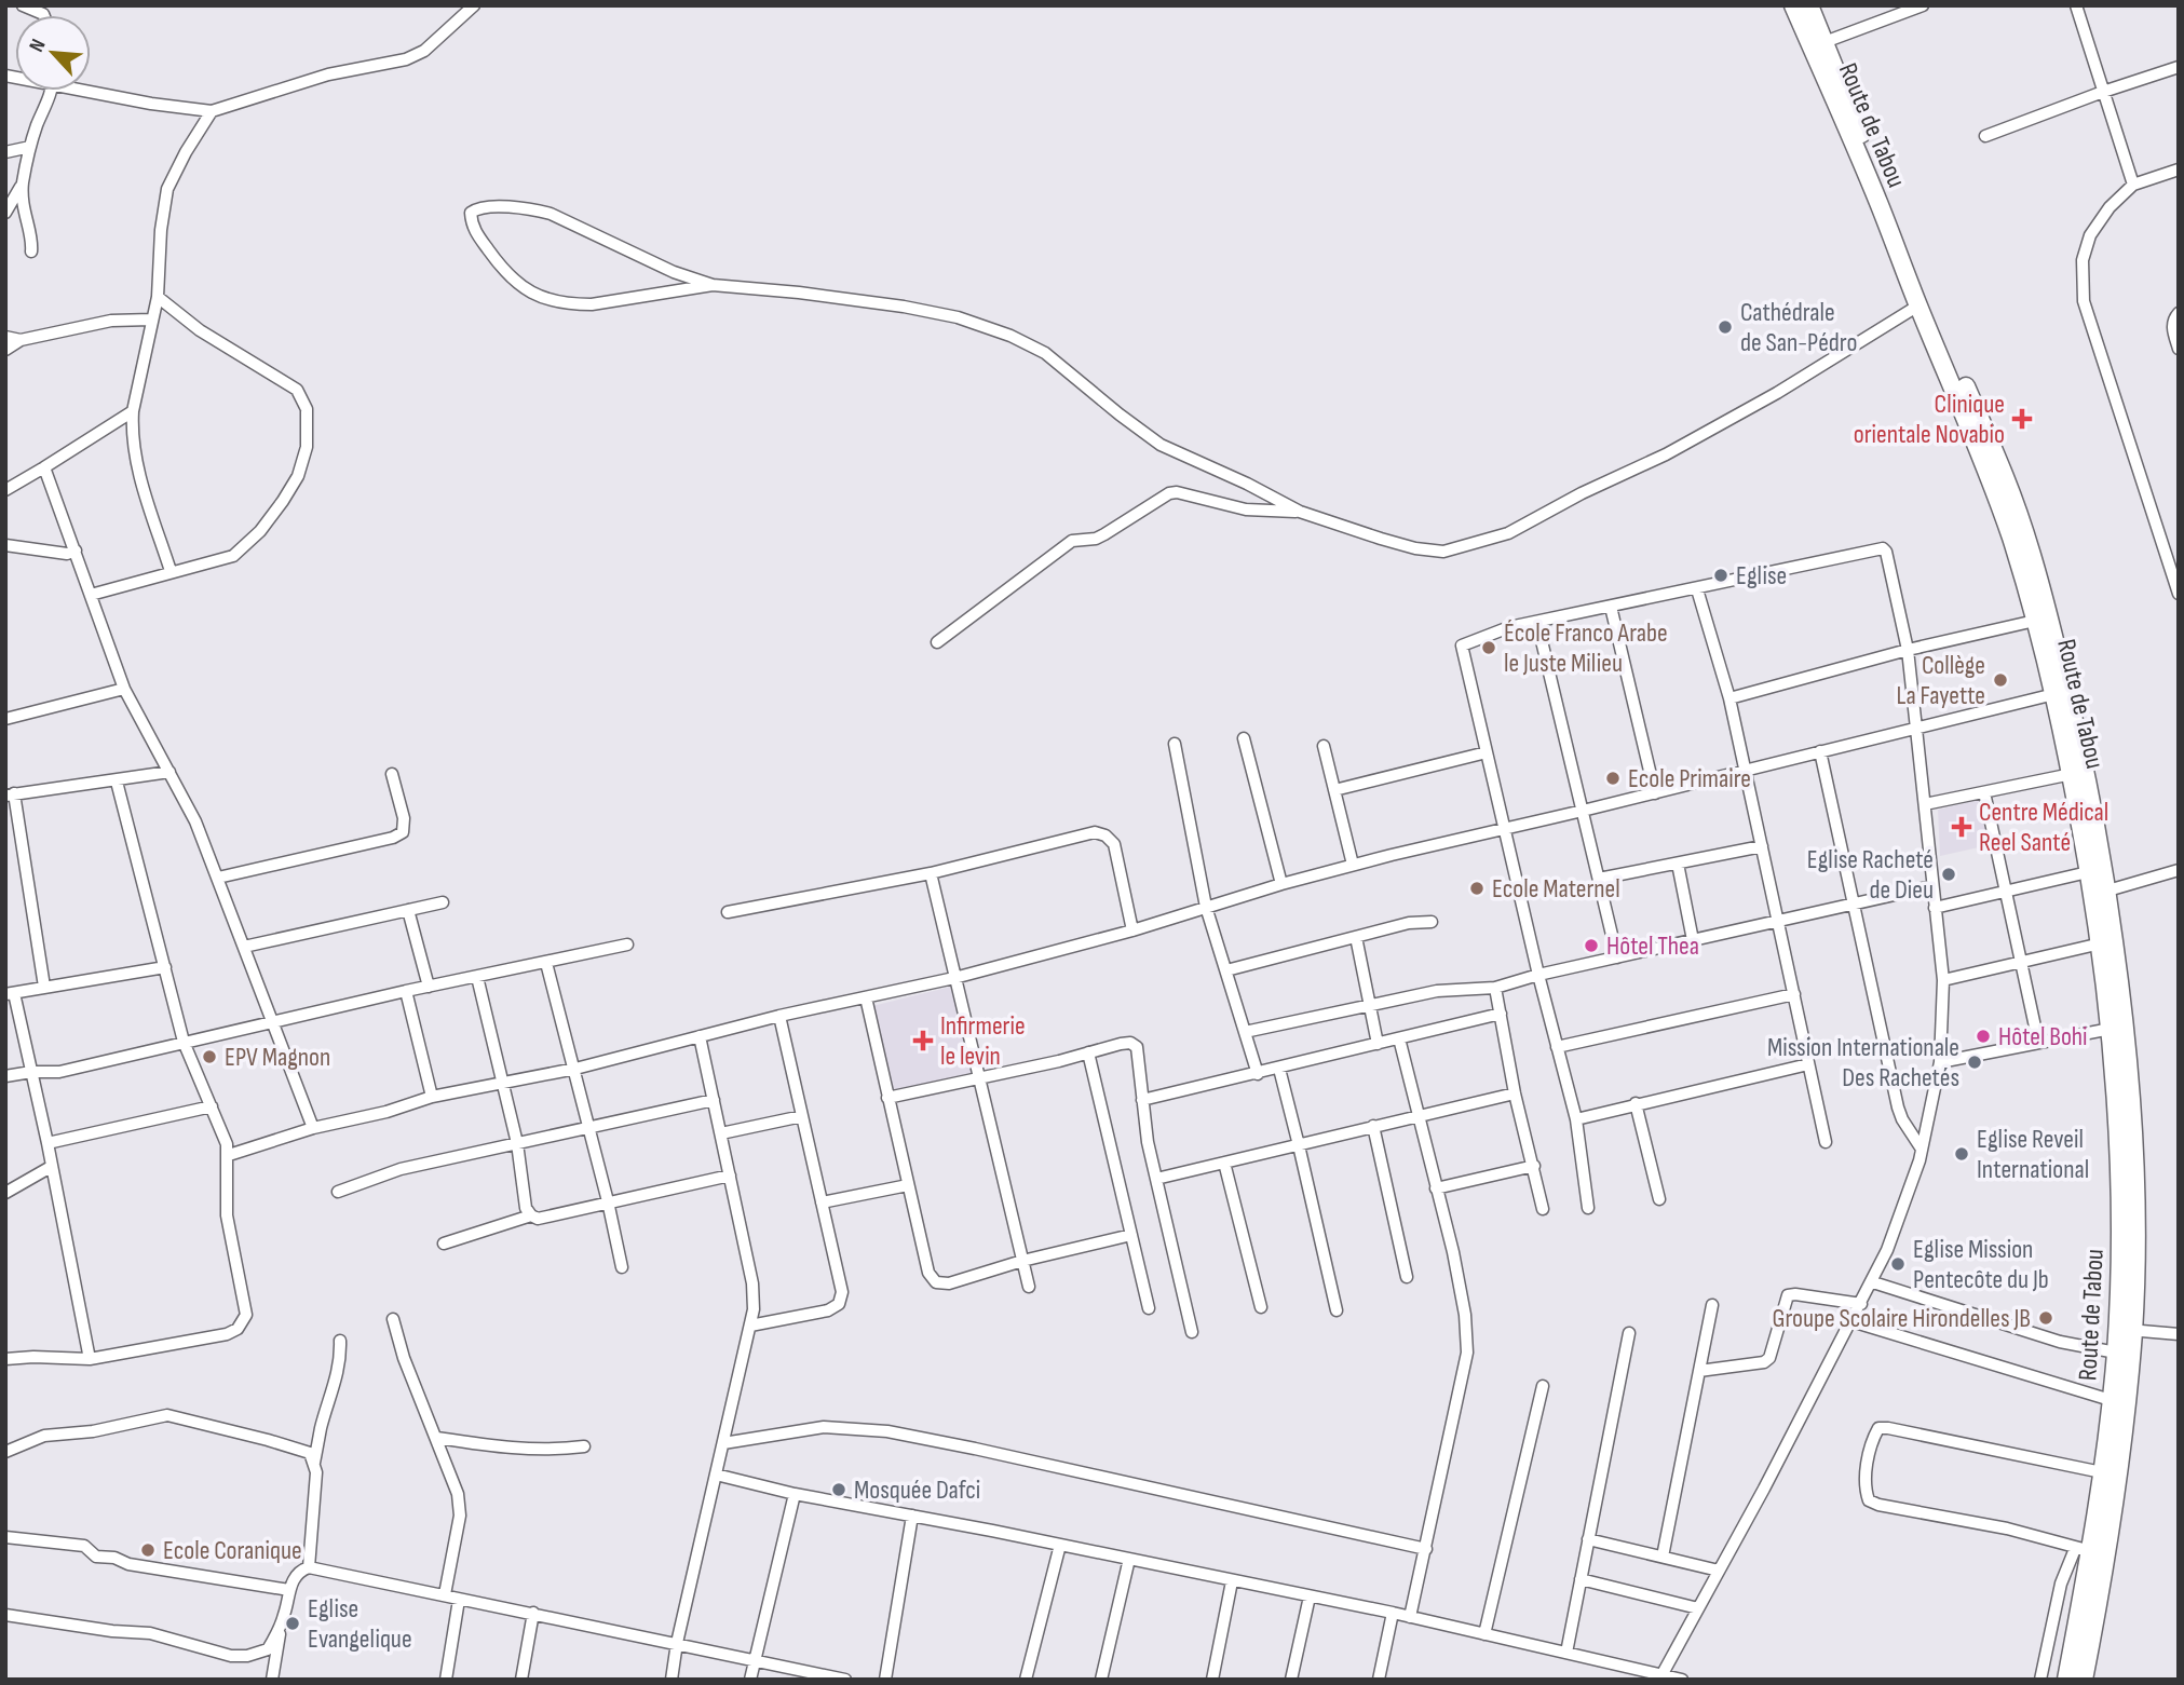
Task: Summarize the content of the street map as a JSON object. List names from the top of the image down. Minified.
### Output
{"streets":{"main road":["Route de Tabou"]},"places":{"other":["Cathédrale de San-Pédro","Eglise","École Franco Arabe le Juste Milieu","Collège La Fayette","Ecole Primaire","Eglise Racheté de Dieu","Ecole Maternel","Hôtel Thea","Hôtel Bohi","EPV Magnon","Mission Internationale Des Rachetés","Eglise Reveil International","Eglise Mission Pentecôte du Jb","Groupe Scolaire Hirondelles JB","Mosquée Dafci","Ecole Coranique","Eglise Evangelique"],"health":["Clinique orientale Novabio","Centre Médical Reel Santé","Infirmerie le levin"]},"north":"top left"}
